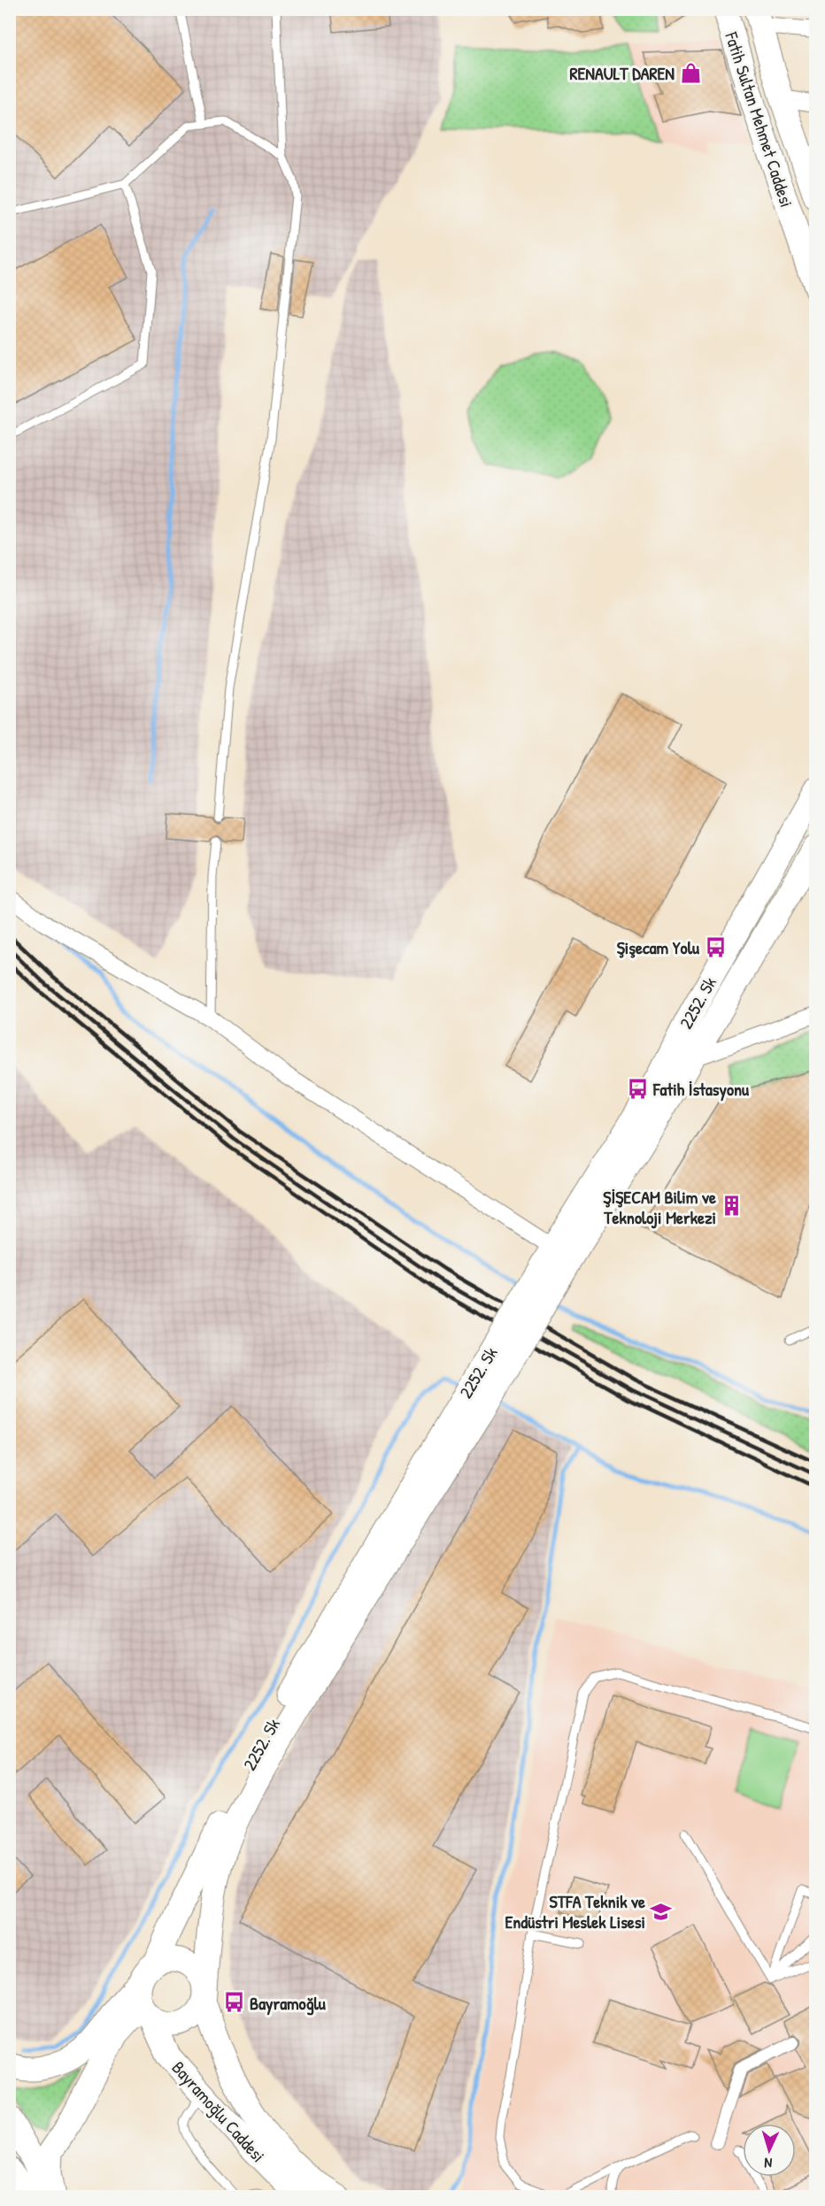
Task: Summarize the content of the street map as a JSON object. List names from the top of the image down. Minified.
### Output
{"streets":{"main road":["Fatih Sultan Mehmet Caddesi","2252. Sk","Bayramoğlu Caddesi"]},"crossings":[["2252. Sk","Bayramoğlu Caddesi"]],"places":{"shop":["RENAULT DAREN"],"bus stop":["Şişecam Yolu","Fatih İstasyonu","Bayramoğlu"],"building":["ŞİŞECAM Bilim ve Teknoloji Merkezi"],"school or university":["STFA Teknik ve Endüstri Meslek Lisesi"]},"north":"bottom"}
